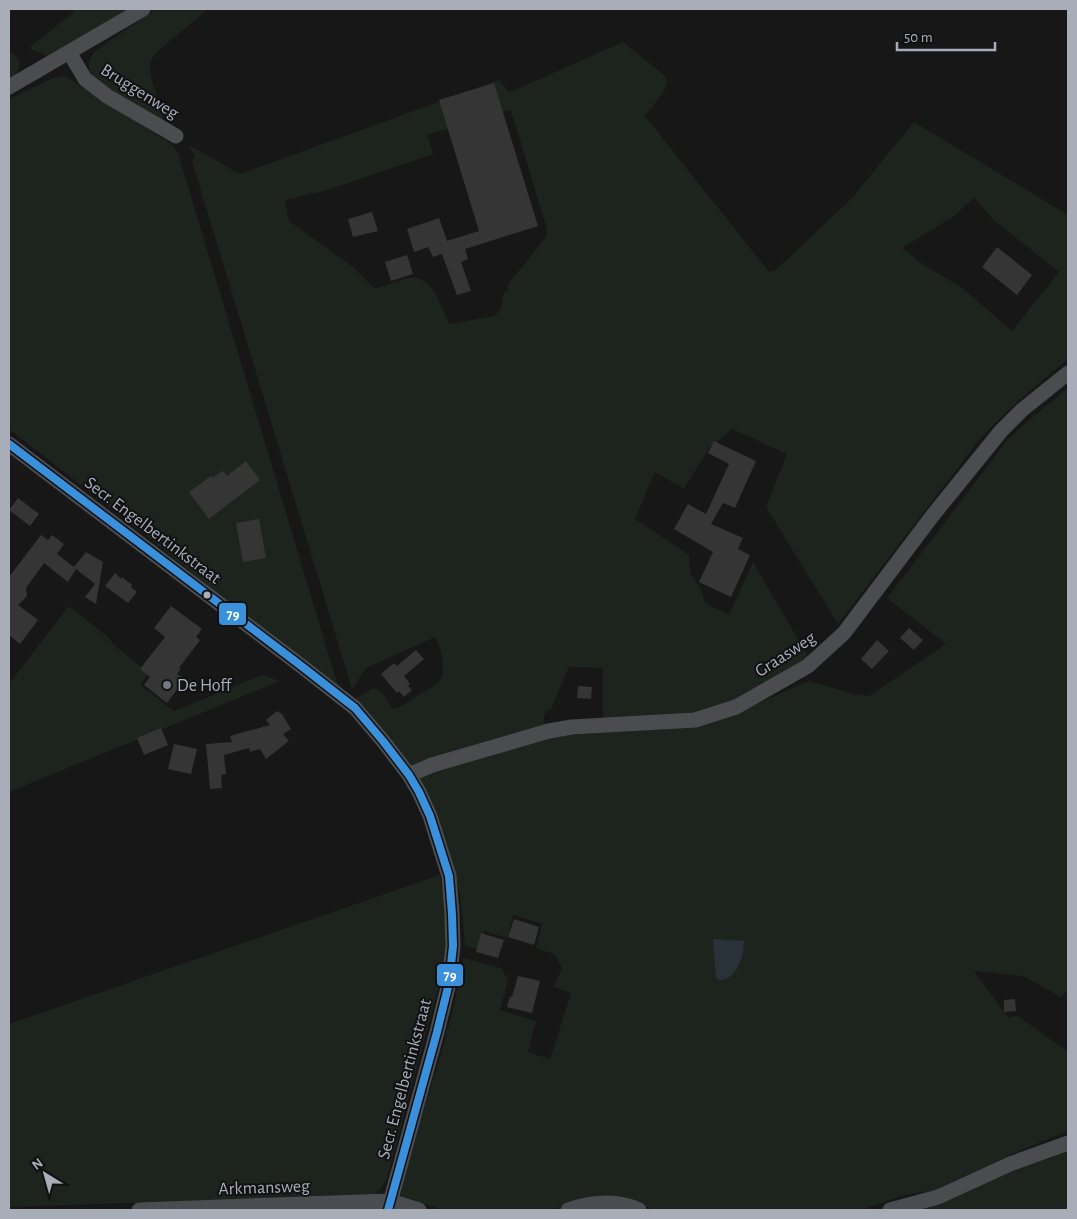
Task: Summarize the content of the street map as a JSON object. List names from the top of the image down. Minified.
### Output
{"streets":{"street":["Bruggenweg","Secr. Engelbertinkstraat","Graasweg","Arkmansweg"]},"crossings":[["Secr. Engelbertinkstraat","Graasweg"],["Secr. Engelbertinkstraat","Arkmansweg"]],"places":["De Hoff"],"lines":["transit line 79"],"scale_bar":"50 m","north":"top left"}
